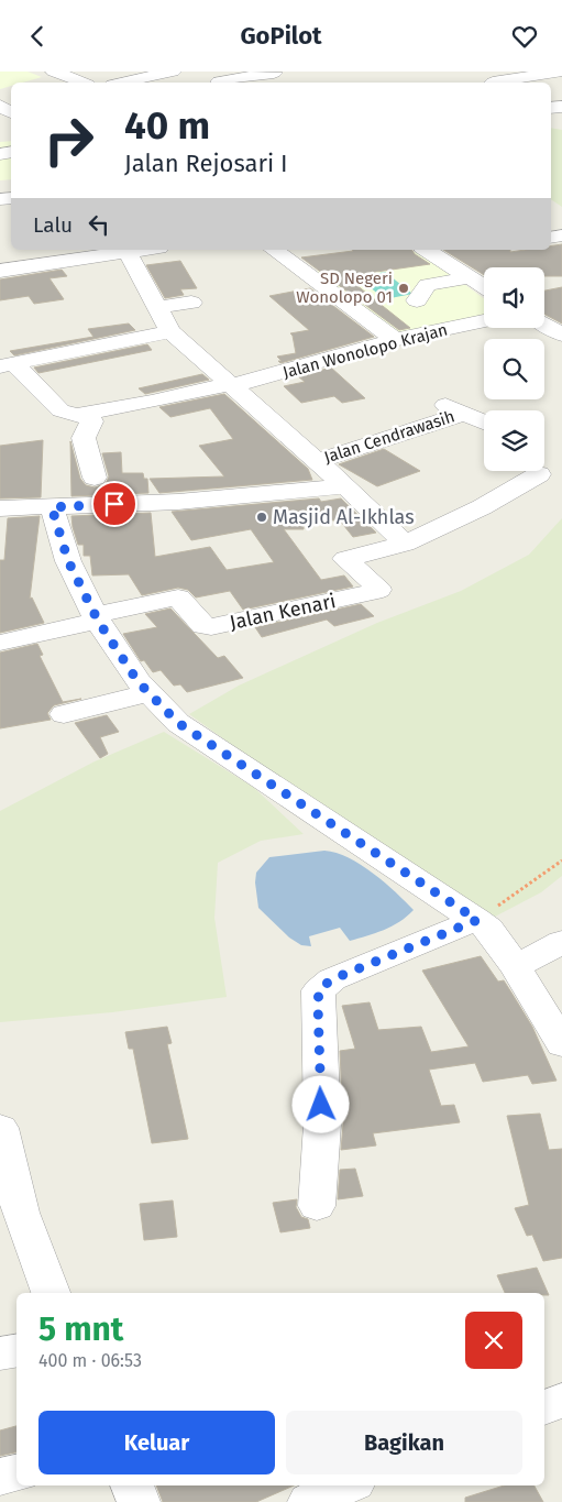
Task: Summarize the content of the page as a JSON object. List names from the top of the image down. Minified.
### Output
{"streets":{"street":["Jalan Wonolopo Krajan","Jalan Cendrawasih","Jalan Kenari"]},"places":["SD Negeri Wonolopo 01","Masjid Al-Ikhlas"],"page":{"header":"GoPilot","turn":["40 m","Jalan Rejosari I"],"then":"Lalu","heading":["5 mnt","400 m · 06:53"],"buttons":["Keluar","Bagikan"]}}
